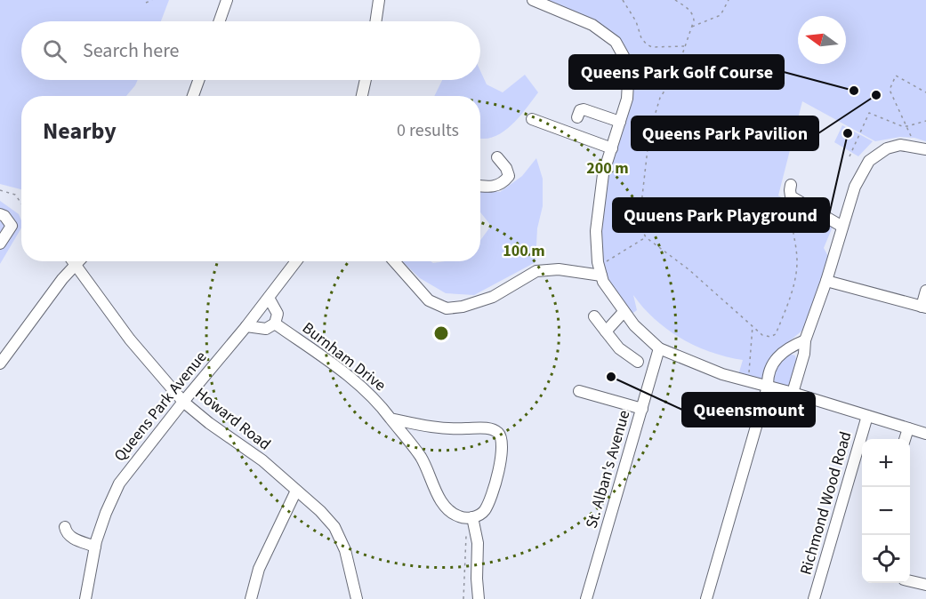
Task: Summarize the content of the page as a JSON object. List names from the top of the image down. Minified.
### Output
{"streets":{"street":["Burnham Drive","Queens Park Avenue","Howard Road","St. Alban's Avenue","Richmond Wood Road"]},"crossings":[["Queens Park Avenue","Howard Road"]],"places":["Queens Park Golf Course","Queens Park Pavilion","Quuens Park Playground","Queensmount"],"north":"left","page":{"search":"Search here","heading":["Nearby","0 results"],"map_buttons":["+","−"]},"rings":["200 m","100 m"]}
